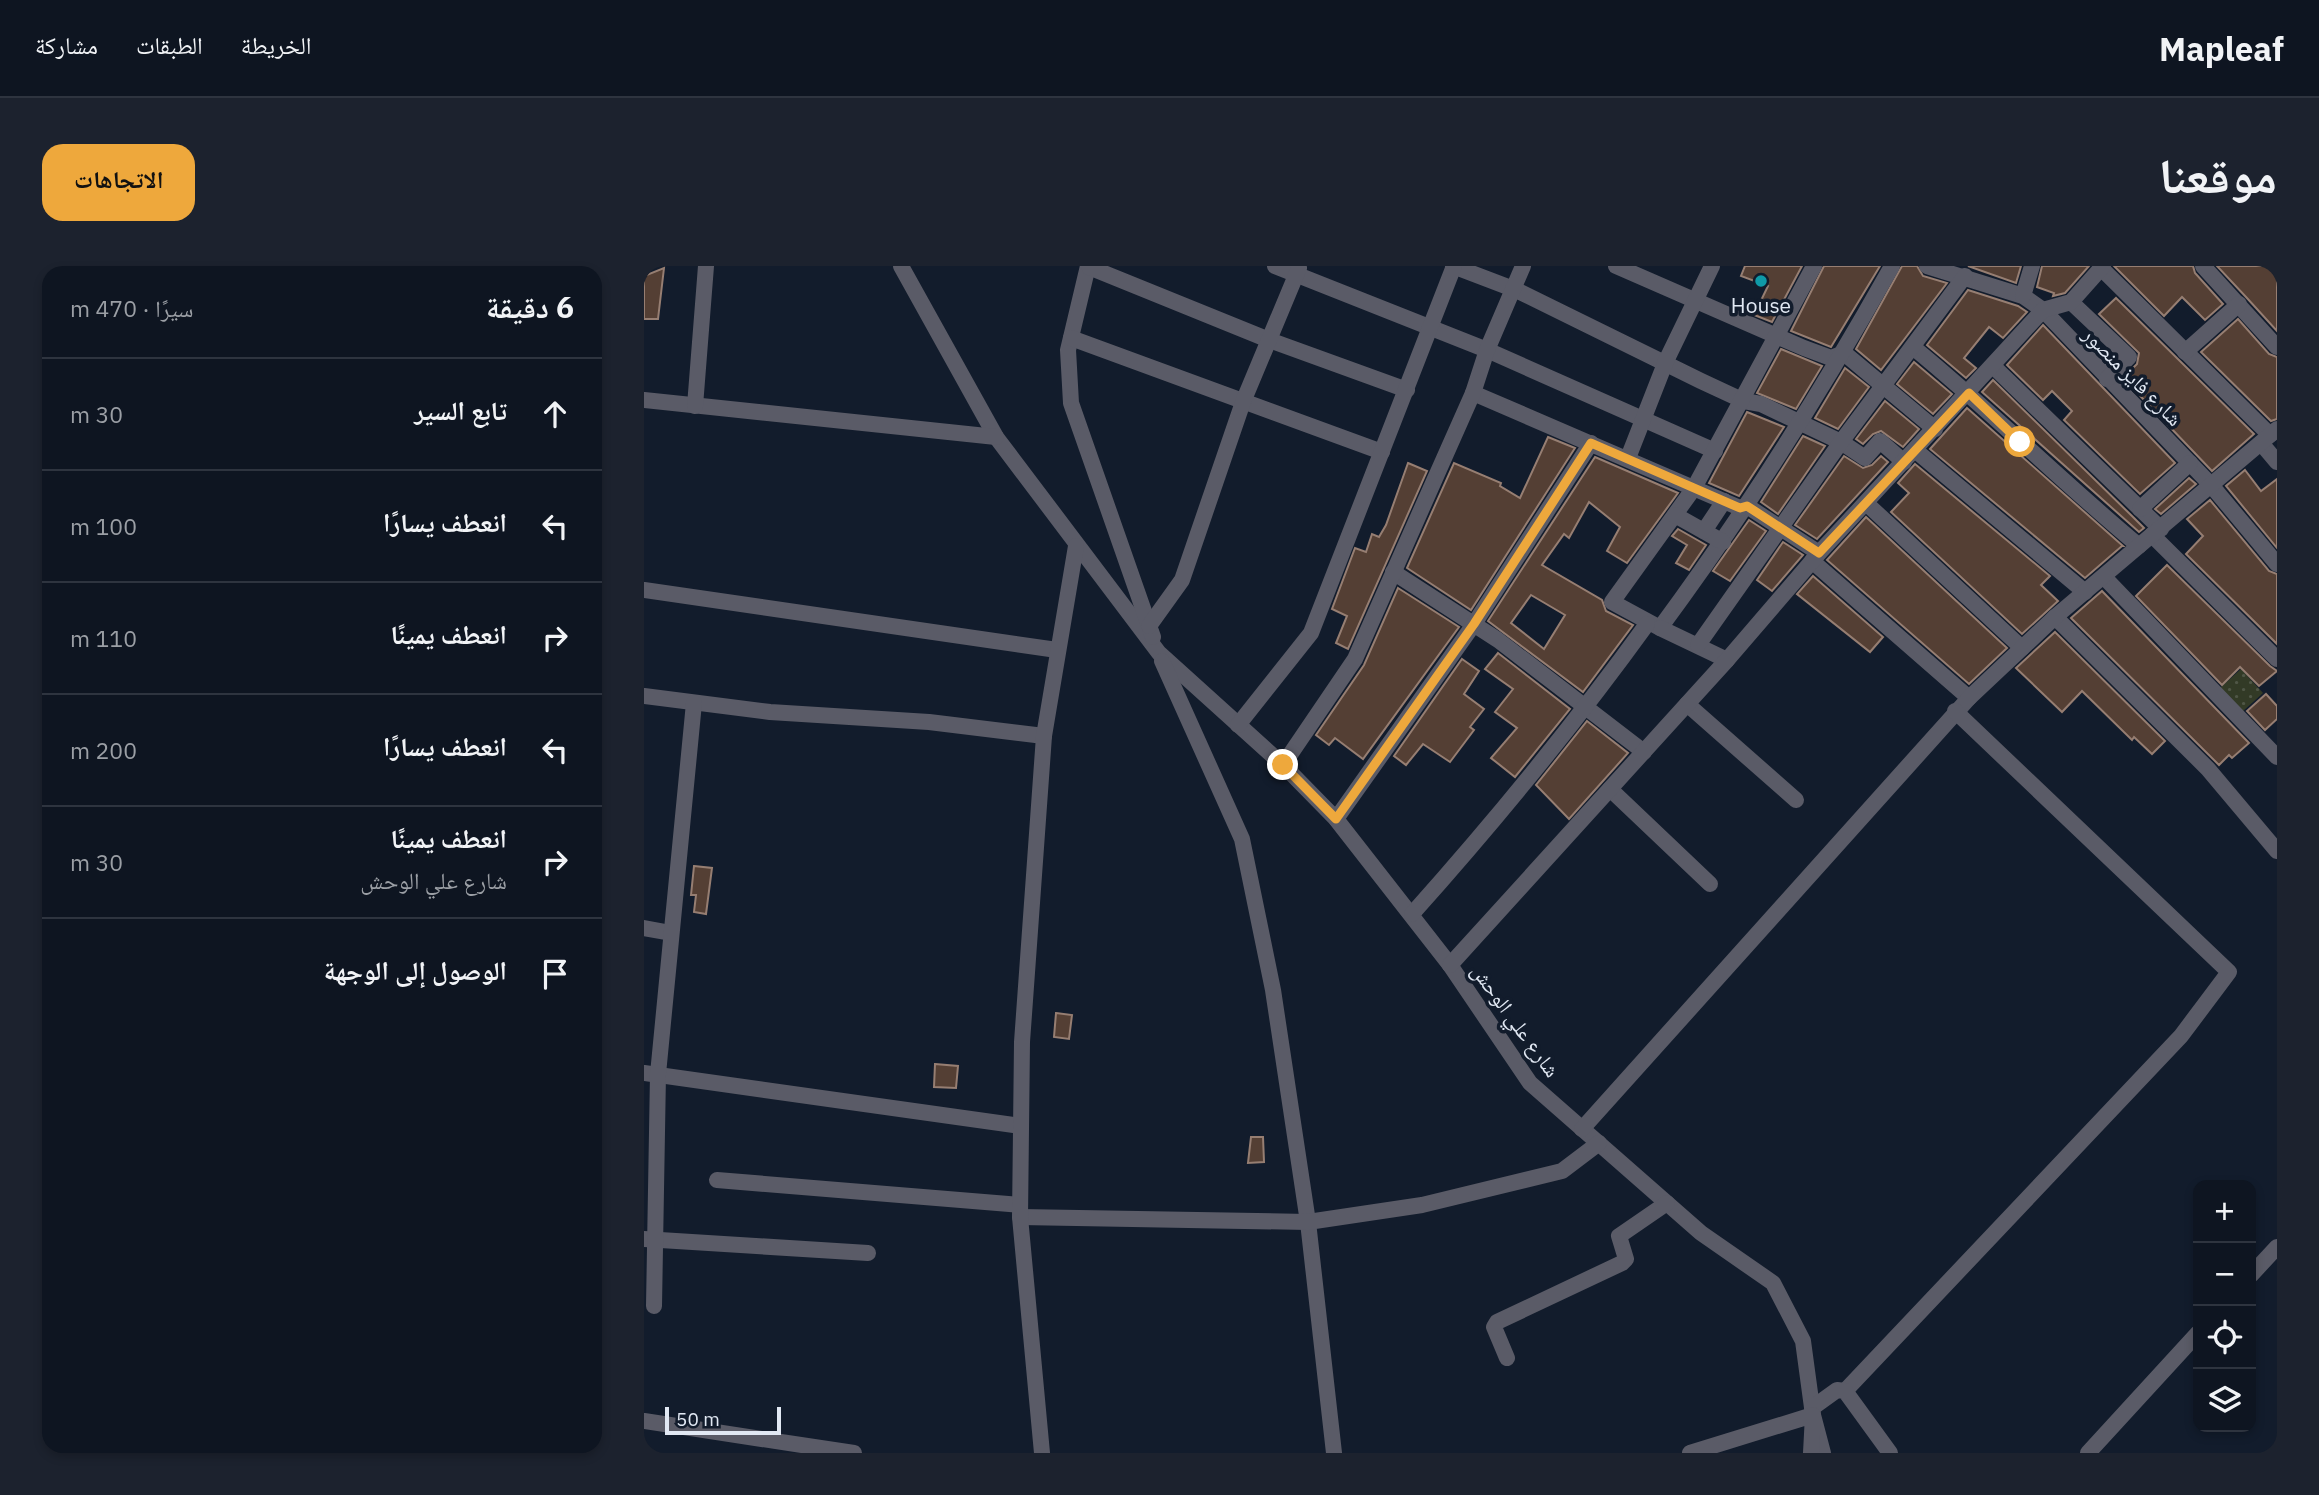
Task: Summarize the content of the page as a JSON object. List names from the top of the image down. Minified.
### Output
{"streets":{"street":["شارع فايز منصور","شارع علي الوحش"]},"places":["House"],"scale_bar":"50 m","page":{"header":"Mapleaf","nav":["الخريطة","الطبقات","مشاركة"],"title":"موقعنا","buttons":"الاتجاهات","heading":["6 دقيقة","سيرًا · 470 m"],"list":[["تابع السير","30 m"],["انعطف يسارًا","100 m"],["انعطف يمينًا","110 m"],["انعطف يسارًا","200 m"],["انعطف يمينًا","شارع علي الوحش","30 m"],"الوصول إلى الوجهة"],"map_buttons":["+","−"],"scale":"50 m"}}
